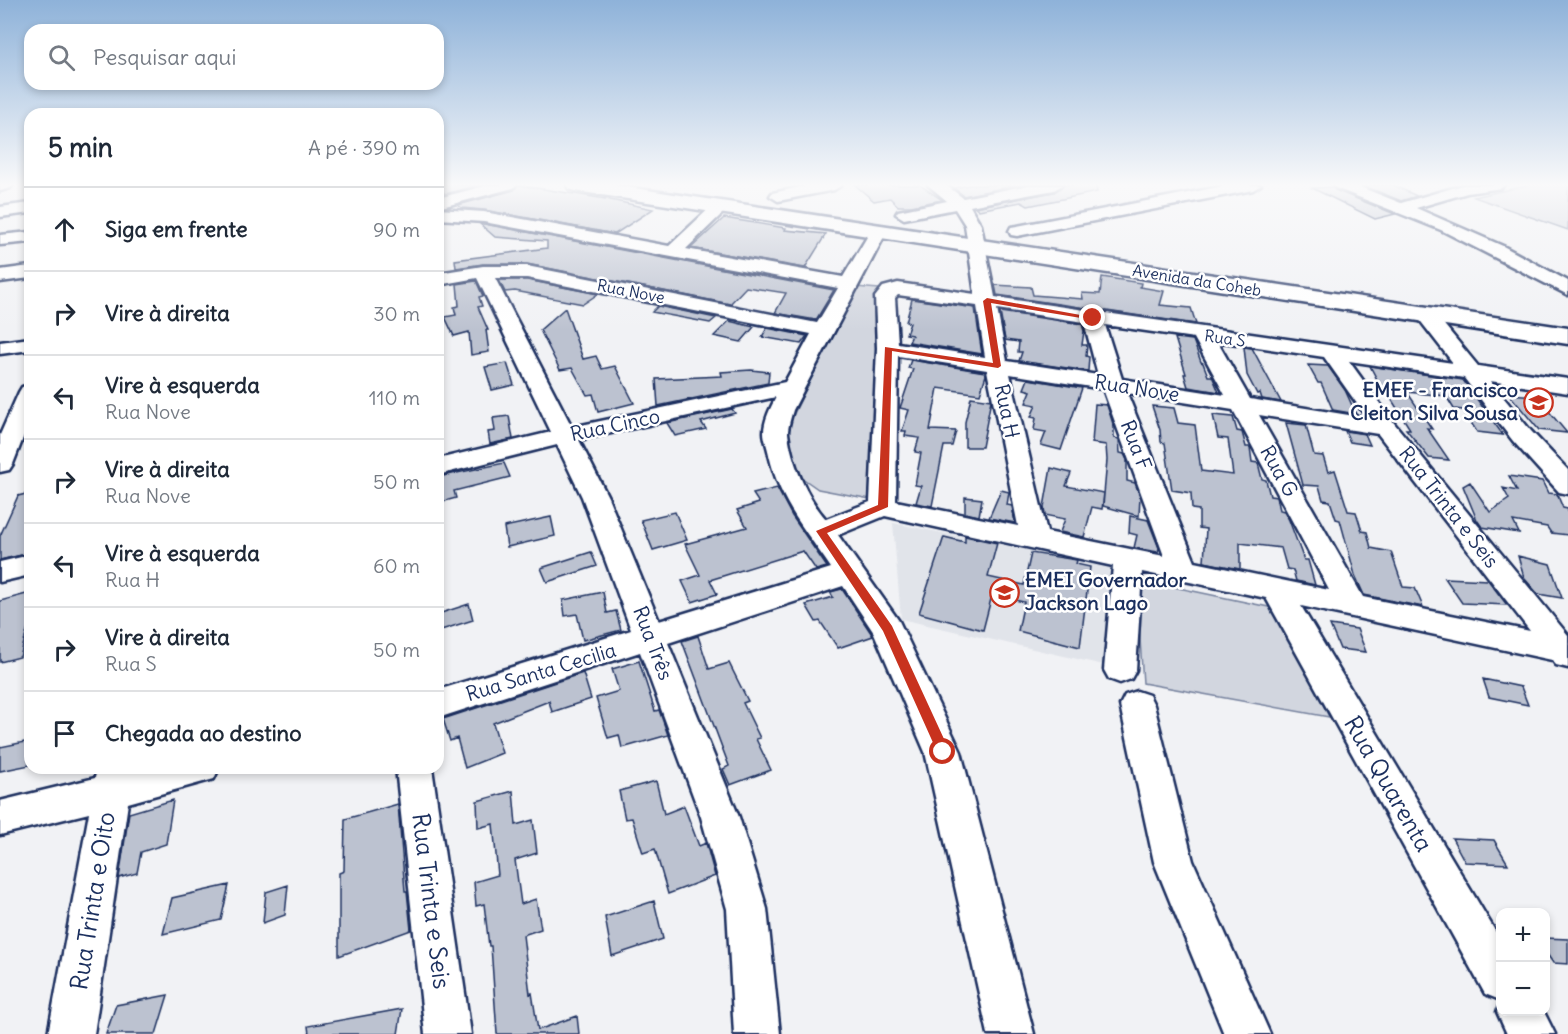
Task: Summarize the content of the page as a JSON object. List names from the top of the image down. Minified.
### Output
{"streets":{"main road":["Avenida da Coheb"],"street":["Rua Nove","Rua S","Rua H","Rua Cinco","Rua F","Rua G","Rua Trinta e Seis","Rua Três","Rua Santa Cecilia","Rua Quarenta","Rua Trinta e Oito"]},"crossings":[["Avenida da Coheb","Rua H"],["Rua Nove","Rua S"],["Rua Nove","Rua H"],["Rua Nove","Rua F"],["Rua Nove","Rua G"],["Rua Nove","Rua Trinta e Seis"],["Rua Nove","Rua Três"],["Rua S","Rua H"],["Rua S","Rua F"],["Rua S","Rua G"],["Rua S","Rua Trinta e Seis"],["Rua Cinco","Rua Três"],["Rua Três","Rua Santa Cecilia"]],"places":{"school or university":["EMEF - Francisco Cleiton Silva Sousa","EMEI Governador Jackson Lago"]},"page":{"search":"Pesquisar aqui","heading":["5 min","A pé · 390 m"],"list":[["Siga em frente","90 m"],["Vire à direita","30 m"],["Vire à esquerda","Rua Nove","110 m"],["Vire à direita","Rua Nove","50 m"],["Vire à esquerda","Rua H","60 m"],["Vire à direita","Rua S","50 m"],"Chegada ao destino"],"map_buttons":["+","−"]}}
